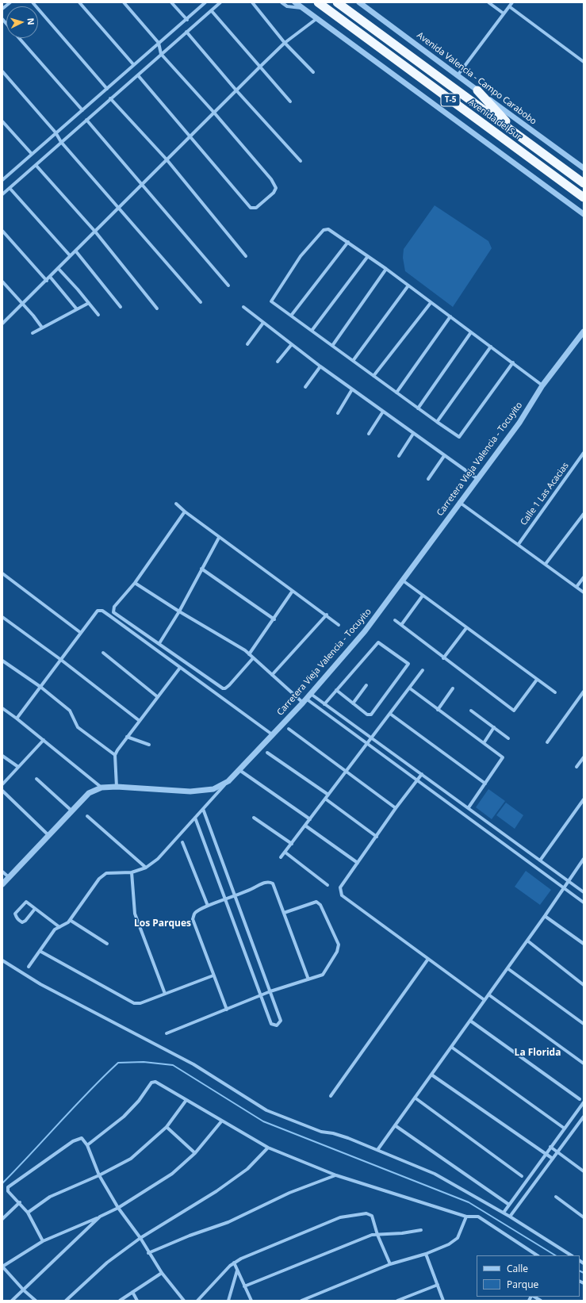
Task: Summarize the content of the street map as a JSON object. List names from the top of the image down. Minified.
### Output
{"streets":{"highway":["T-5","Avenida del Sur"],"street":["Avenida Valencia - Campo Carabobo","Carretera Vieja Valencia - Tocuyito","Calle 1 Las Acacias"]},"districts":["Los Parques","La Florida"],"legend":["Calle","Parque"],"north":"right"}
